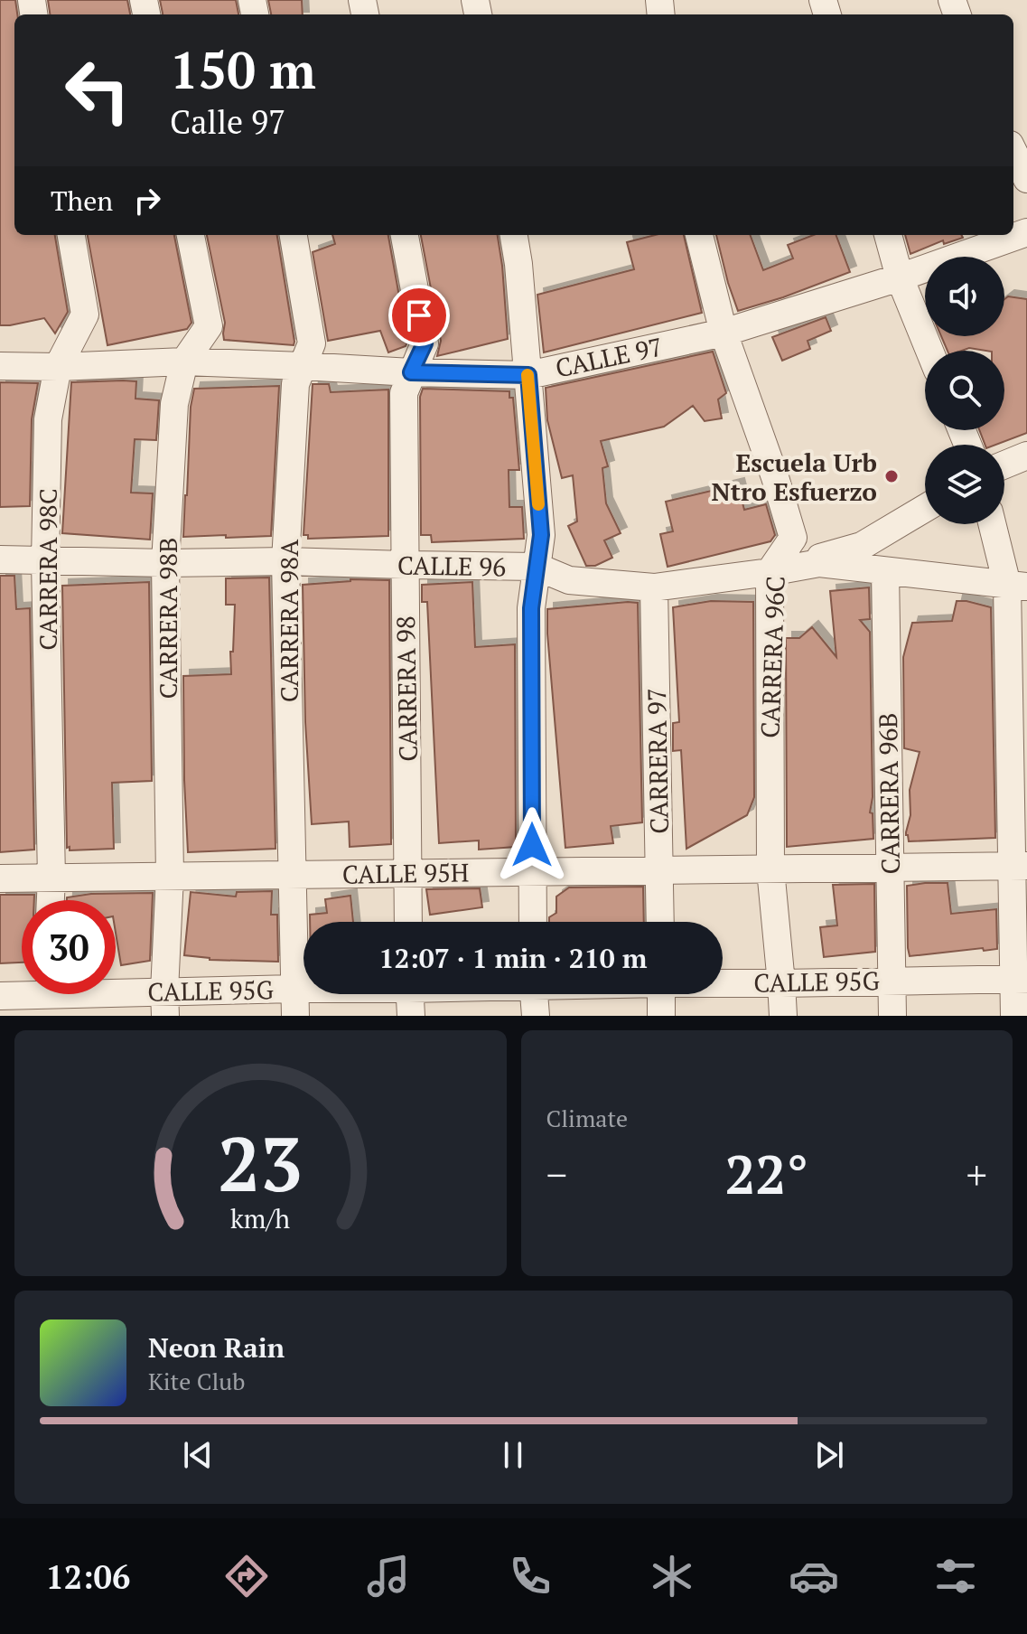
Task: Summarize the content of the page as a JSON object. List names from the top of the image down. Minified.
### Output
{"streets":{"street":["CALLE 97","CALLE 96","CARRERA 98C","CARRERA 98B","CARRERA 98A","CARRERA 96C","CARRERA 98","CARRERA 97","CARRERA 96B","CALLE 95H","CALLE 95G"]},"crossings":[["CALLE 97","CARRERA 98C"],["CALLE 97","CARRERA 98B"],["CALLE 97","CARRERA 98A"],["CALLE 97","CARRERA 96C"],["CALLE 97","CARRERA 98"],["CALLE 96","CARRERA 98C"],["CALLE 96","CARRERA 98B"],["CALLE 96","CARRERA 98A"],["CALLE 96","CARRERA 96C"],["CALLE 96","CARRERA 98"],["CALLE 96","CARRERA 97"],["CALLE 96","CARRERA 96B"],["CARRERA 98C","CALLE 95H"],["CARRERA 98B","CALLE 95H"],["CARRERA 98B","CALLE 95G"],["CARRERA 98A","CALLE 95H"],["CARRERA 98A","CALLE 95G"],["CARRERA 96C","CALLE 95H"],["CARRERA 96C","CALLE 95G"],["CARRERA 98","CALLE 95H"],["CARRERA 97","CALLE 95H"],["CARRERA 96B","CALLE 95H"],["CARRERA 96B","CALLE 95G"]],"places":["Escuela Urb Ntro Esfuerzo"],"page":{"turn":["150 m","Calle 97"],"then":"Then","limit":"30","trip":"12:07 · 1 min · 210 m","tile":"Climate","heat":["−","22°","+"],"song":["Neon Rain","Kite Club"],"tabs":"12:06","gauge":["23","km/h"]}}
